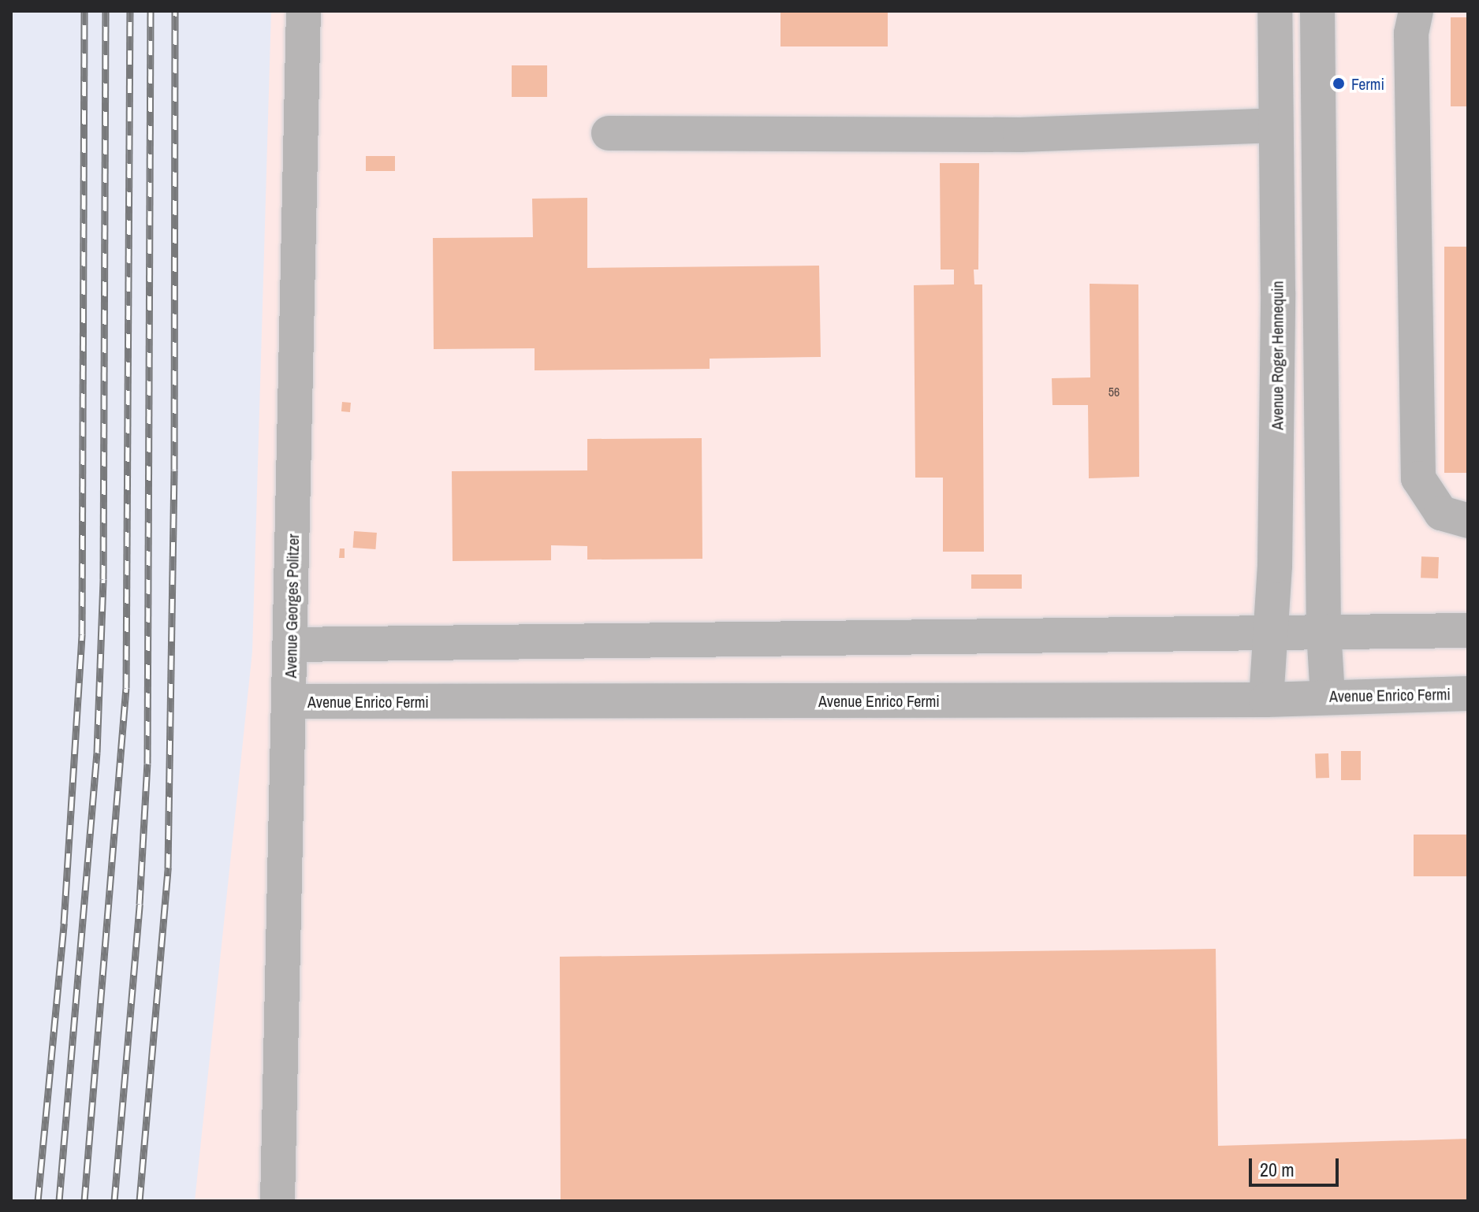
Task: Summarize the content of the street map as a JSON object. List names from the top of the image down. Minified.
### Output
{"streets":{"street":["Avenue Roger Hennequin","Avenue Georges Politzer","Avenue Enrico Fermi"]},"crossings":[["Avenue Roger Hennequin","Avenue Enrico Fermi"],["Avenue Georges Politzer","Avenue Enrico Fermi"]],"places":["Fermi"],"house_numbers":["56"],"scale_bar":"20 m"}
